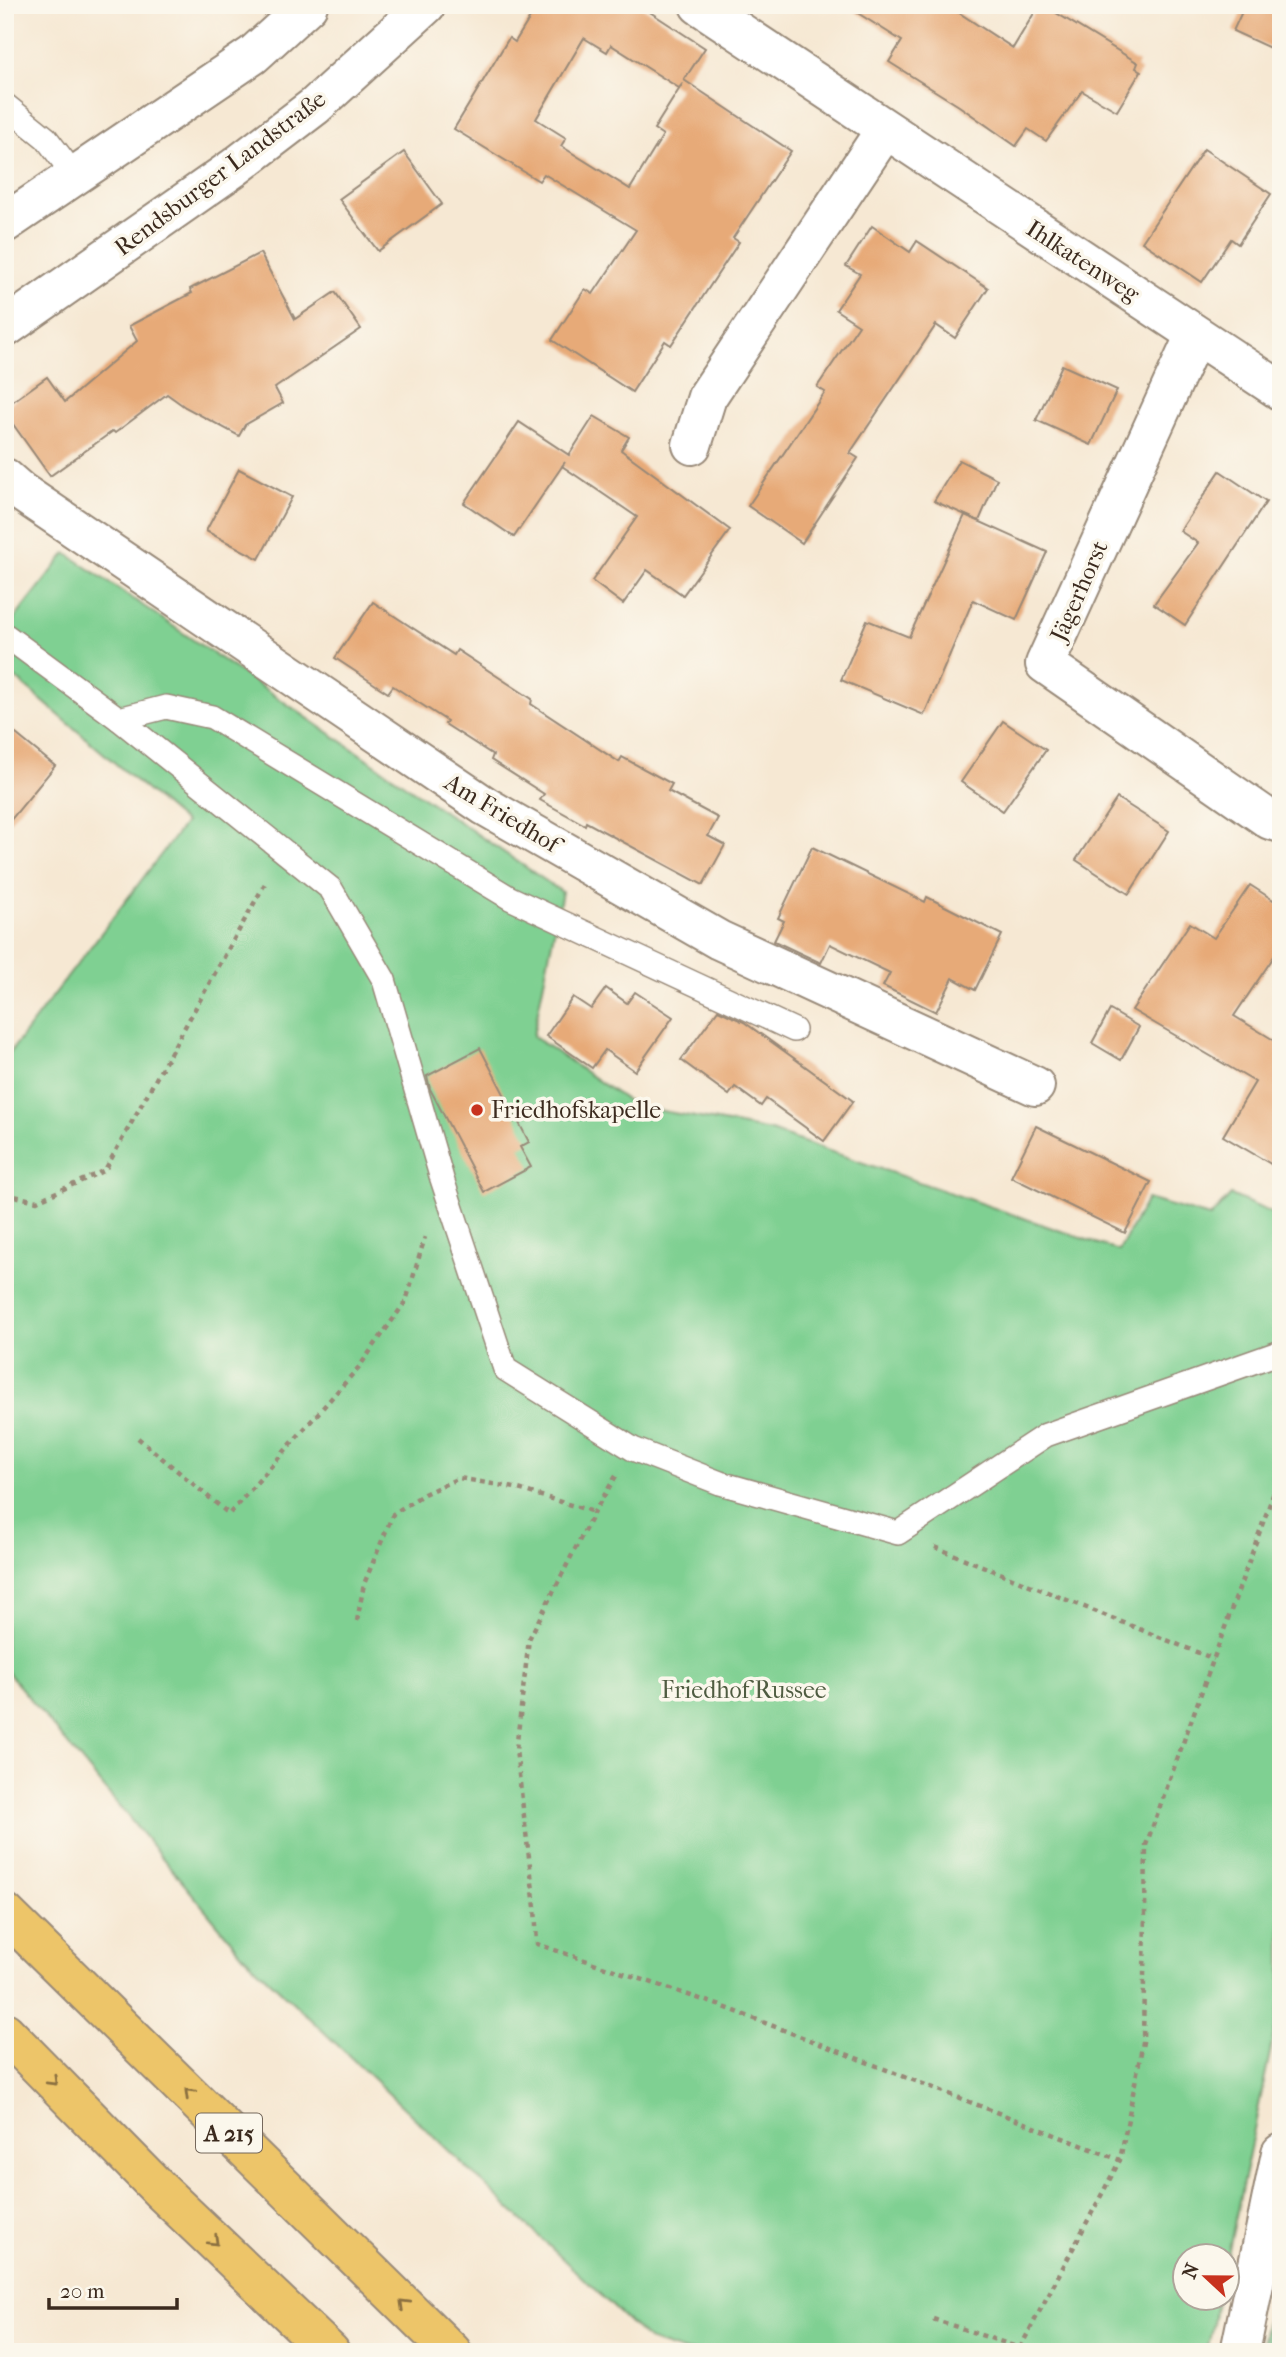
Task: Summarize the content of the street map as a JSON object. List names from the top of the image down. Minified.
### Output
{"streets":{"highway":["A 215"],"street":["Rendsburger Landstraße","Ihlkatenweg","Jägerhorst","Am Friedhof"]},"crossings":[["Ihlkatenweg","Jägerhorst"]],"parks":["Friedhof Russee"],"places":["Friedhofskapelle"],"scale_bar":"20 m","north":"left"}
